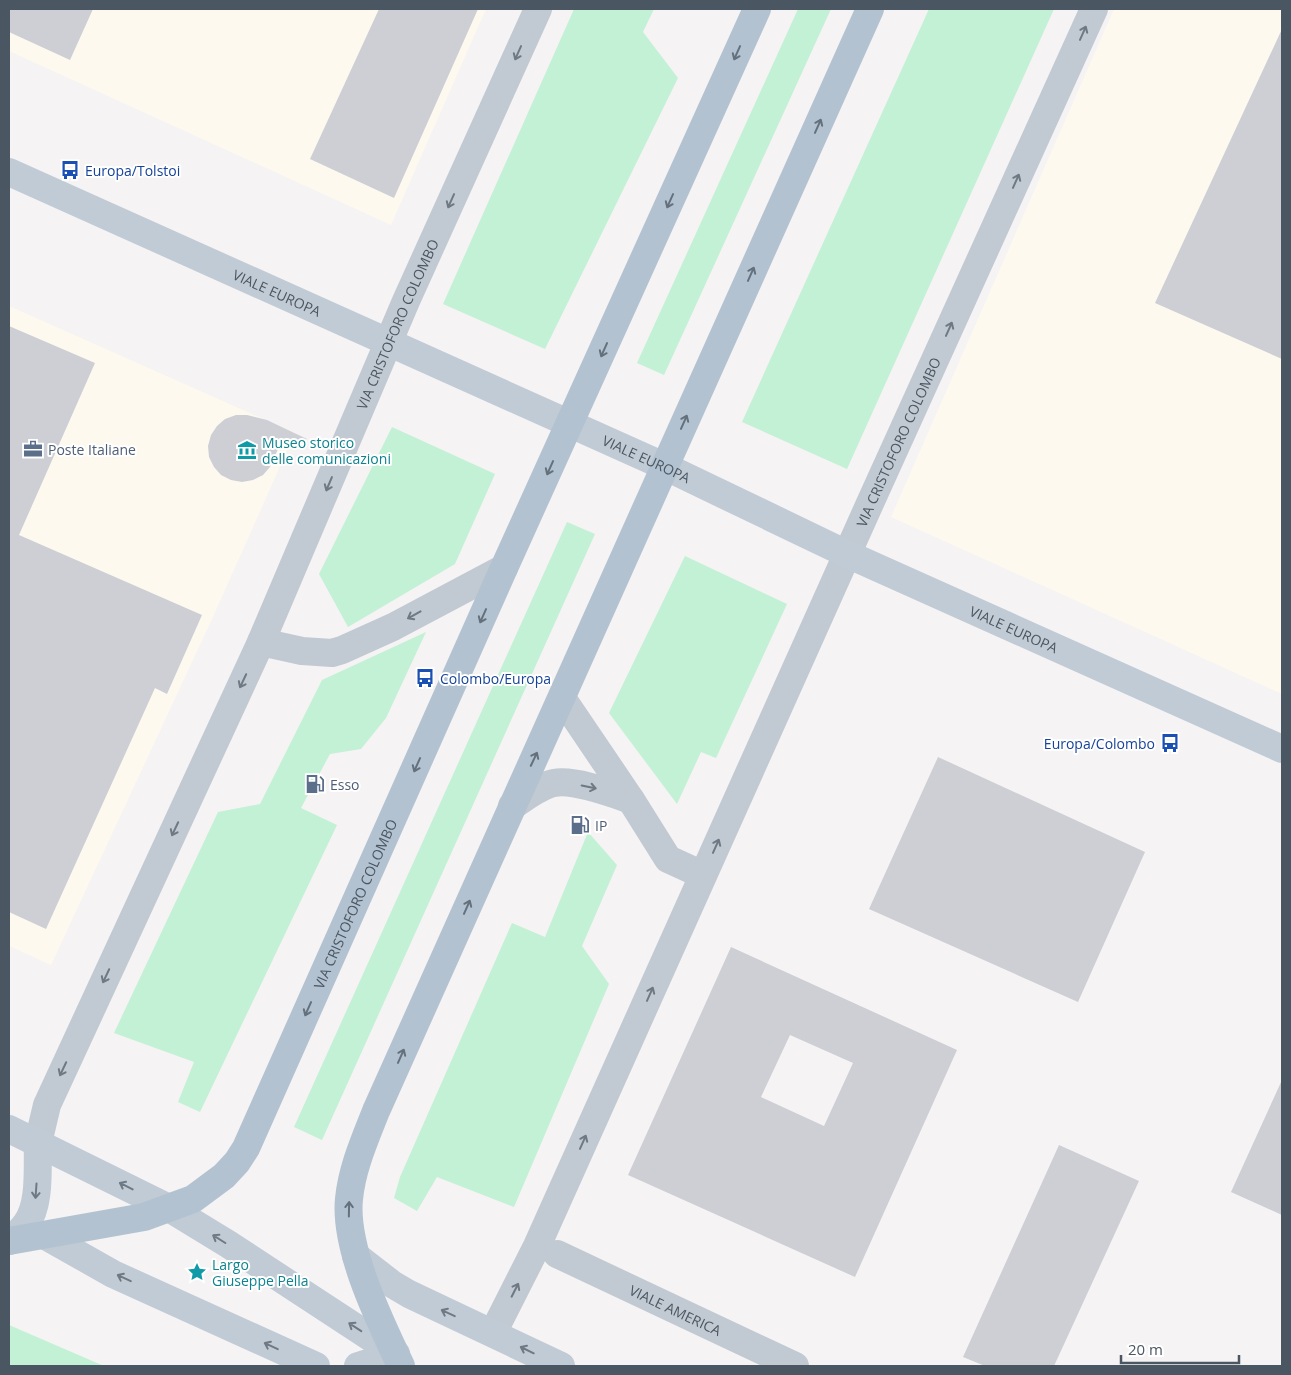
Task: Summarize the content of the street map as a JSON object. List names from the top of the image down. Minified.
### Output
{"streets":{"main road":["VIA CRISTOFORO COLOMBO"],"street":["VIALE EUROPA","VIALE AMERICA"]},"crossings":[["VIALE EUROPA","VIA CRISTOFORO COLOMBO"]],"places":{"bus stop":["Europa/Tolstoi","Colombo/Europa","Europa/Colombo"],"office":["Poste Italiane"],"museum":["Museo storico delle comunicazioni"],"fuel station":["Esso","IP"],"place":["Largo Giuseppe Pella"]},"scale_bar":"20 m"}
